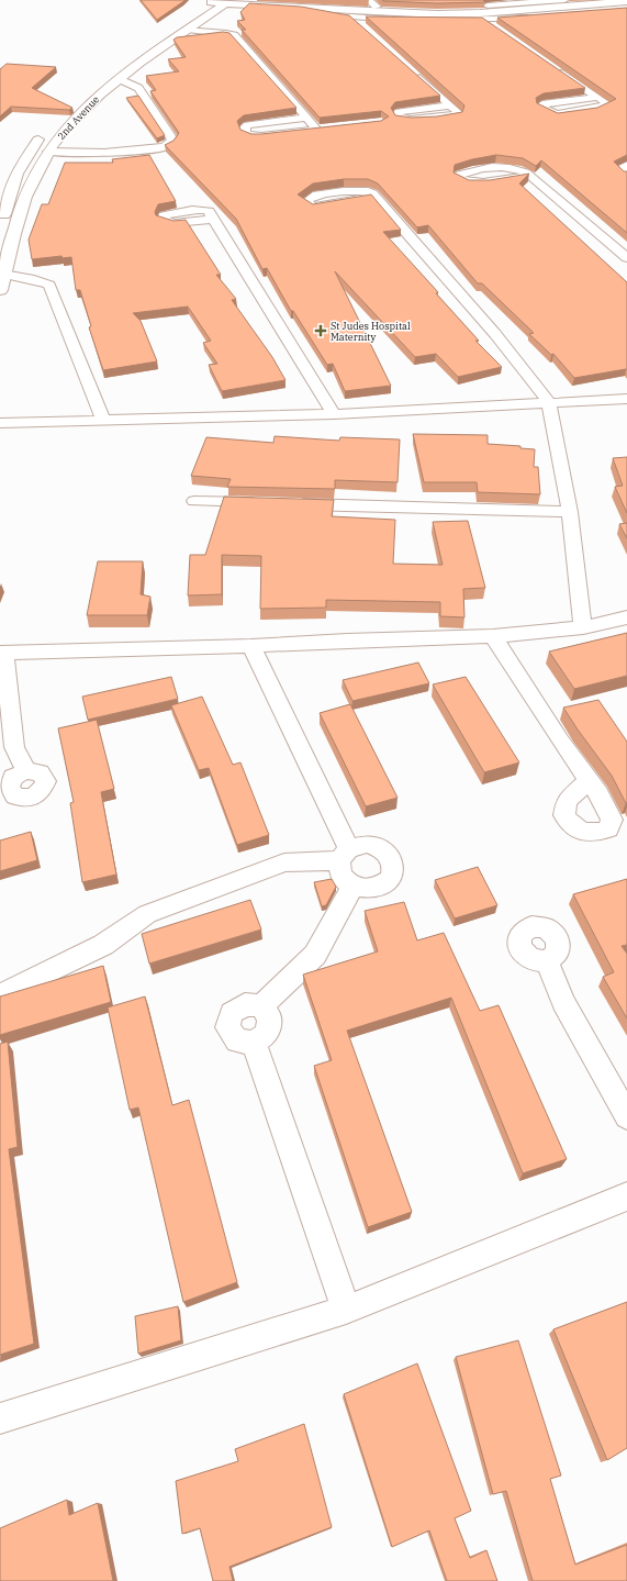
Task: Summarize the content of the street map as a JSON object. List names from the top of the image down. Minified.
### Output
{"streets":{"street":["2nd Avenue"]},"places":{"health":["St Judes Hospital Maternity"]}}
